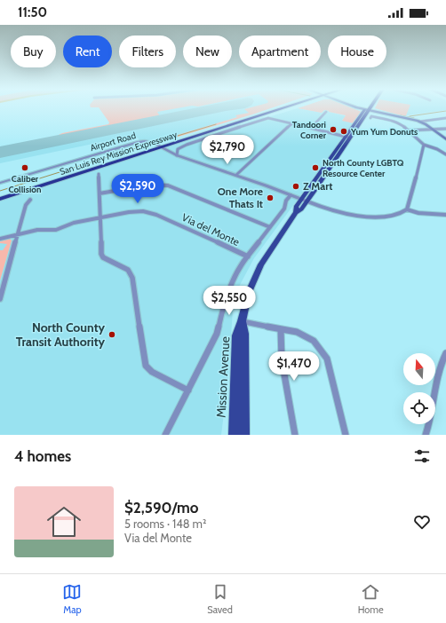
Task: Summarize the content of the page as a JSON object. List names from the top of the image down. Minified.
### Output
{"streets":{"highway":["San Luis Rey Mission Expressway"],"main road":["Mission Avenue"],"street":["Airport Road","Via del Monte"]},"crossings":[["Airport Road","San Luis Rey Mission Expressway"],["Airport Road","Mission Avenue"]],"places":["Tandoori Corner","Yum Yum Donuts","Caliber Collision","North County LGBTQ Resource Center","Z Mart","One More Thats It","North County Transit Authority"],"north":"top","page":{"status":"11:50","chip":["Buy","Rent","Filters","New","Apartment","House"],"price":["$2,790","$2,590","$2,550","$1,470"],"heading":"4 homes","list":[{"name":"$2,590/mo","note":"5 rooms · 148 m² · Via del Monte"}],"tabs":["Map","Saved","Home"]}}
